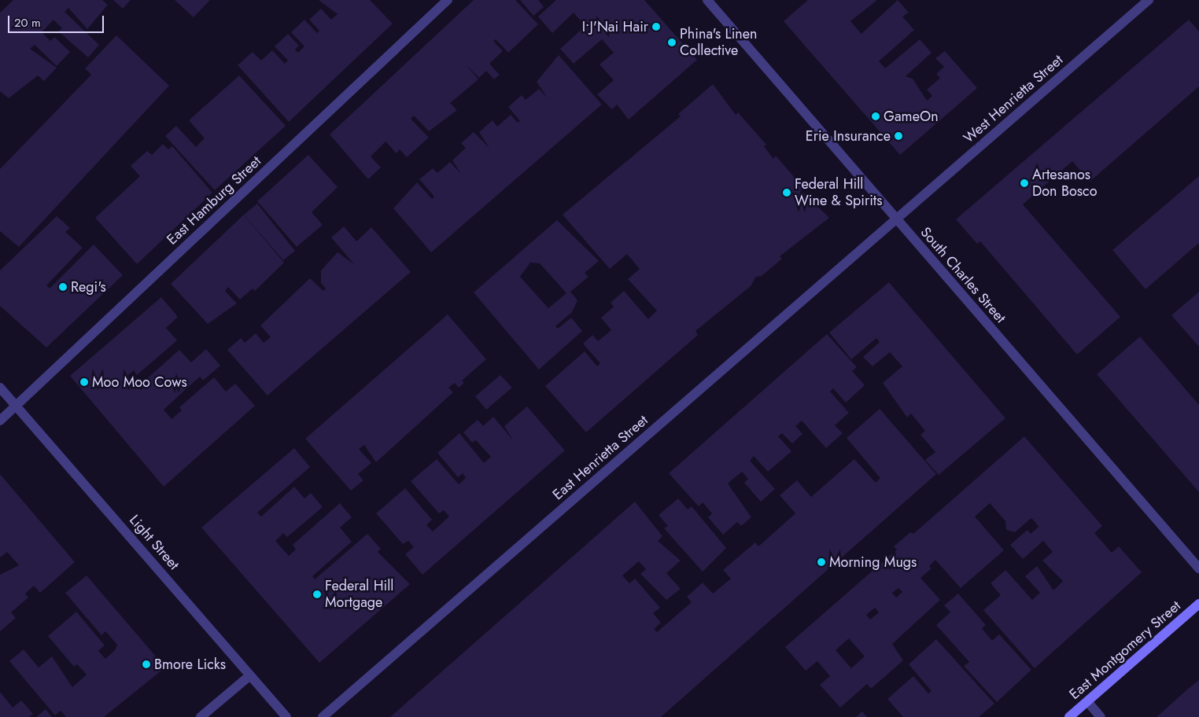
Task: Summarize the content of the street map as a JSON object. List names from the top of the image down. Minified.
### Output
{"streets":{"main road":["East Montgomery Street"],"street":["West Henrietta Street","East Hamburg Street","South Charles Street","East Henrietta Street","Light Street"]},"crossings":[["West Henrietta Street","South Charles Street"],["West Henrietta Street","East Henrietta Street"],["East Hamburg Street","Light Street"],["South Charles Street","East Henrietta Street"]],"places":["I•J'Nai Hair","Phina's Linen Collective","GameOn","Erie Insurance","Artesanos Don Bosco","Federal Hill Wine & Spirits","Regi's","Moo Moo Cows","Morning Mugs","Federal Hill Mortgage","Bmore Licks"],"scale_bar":"20 m"}
